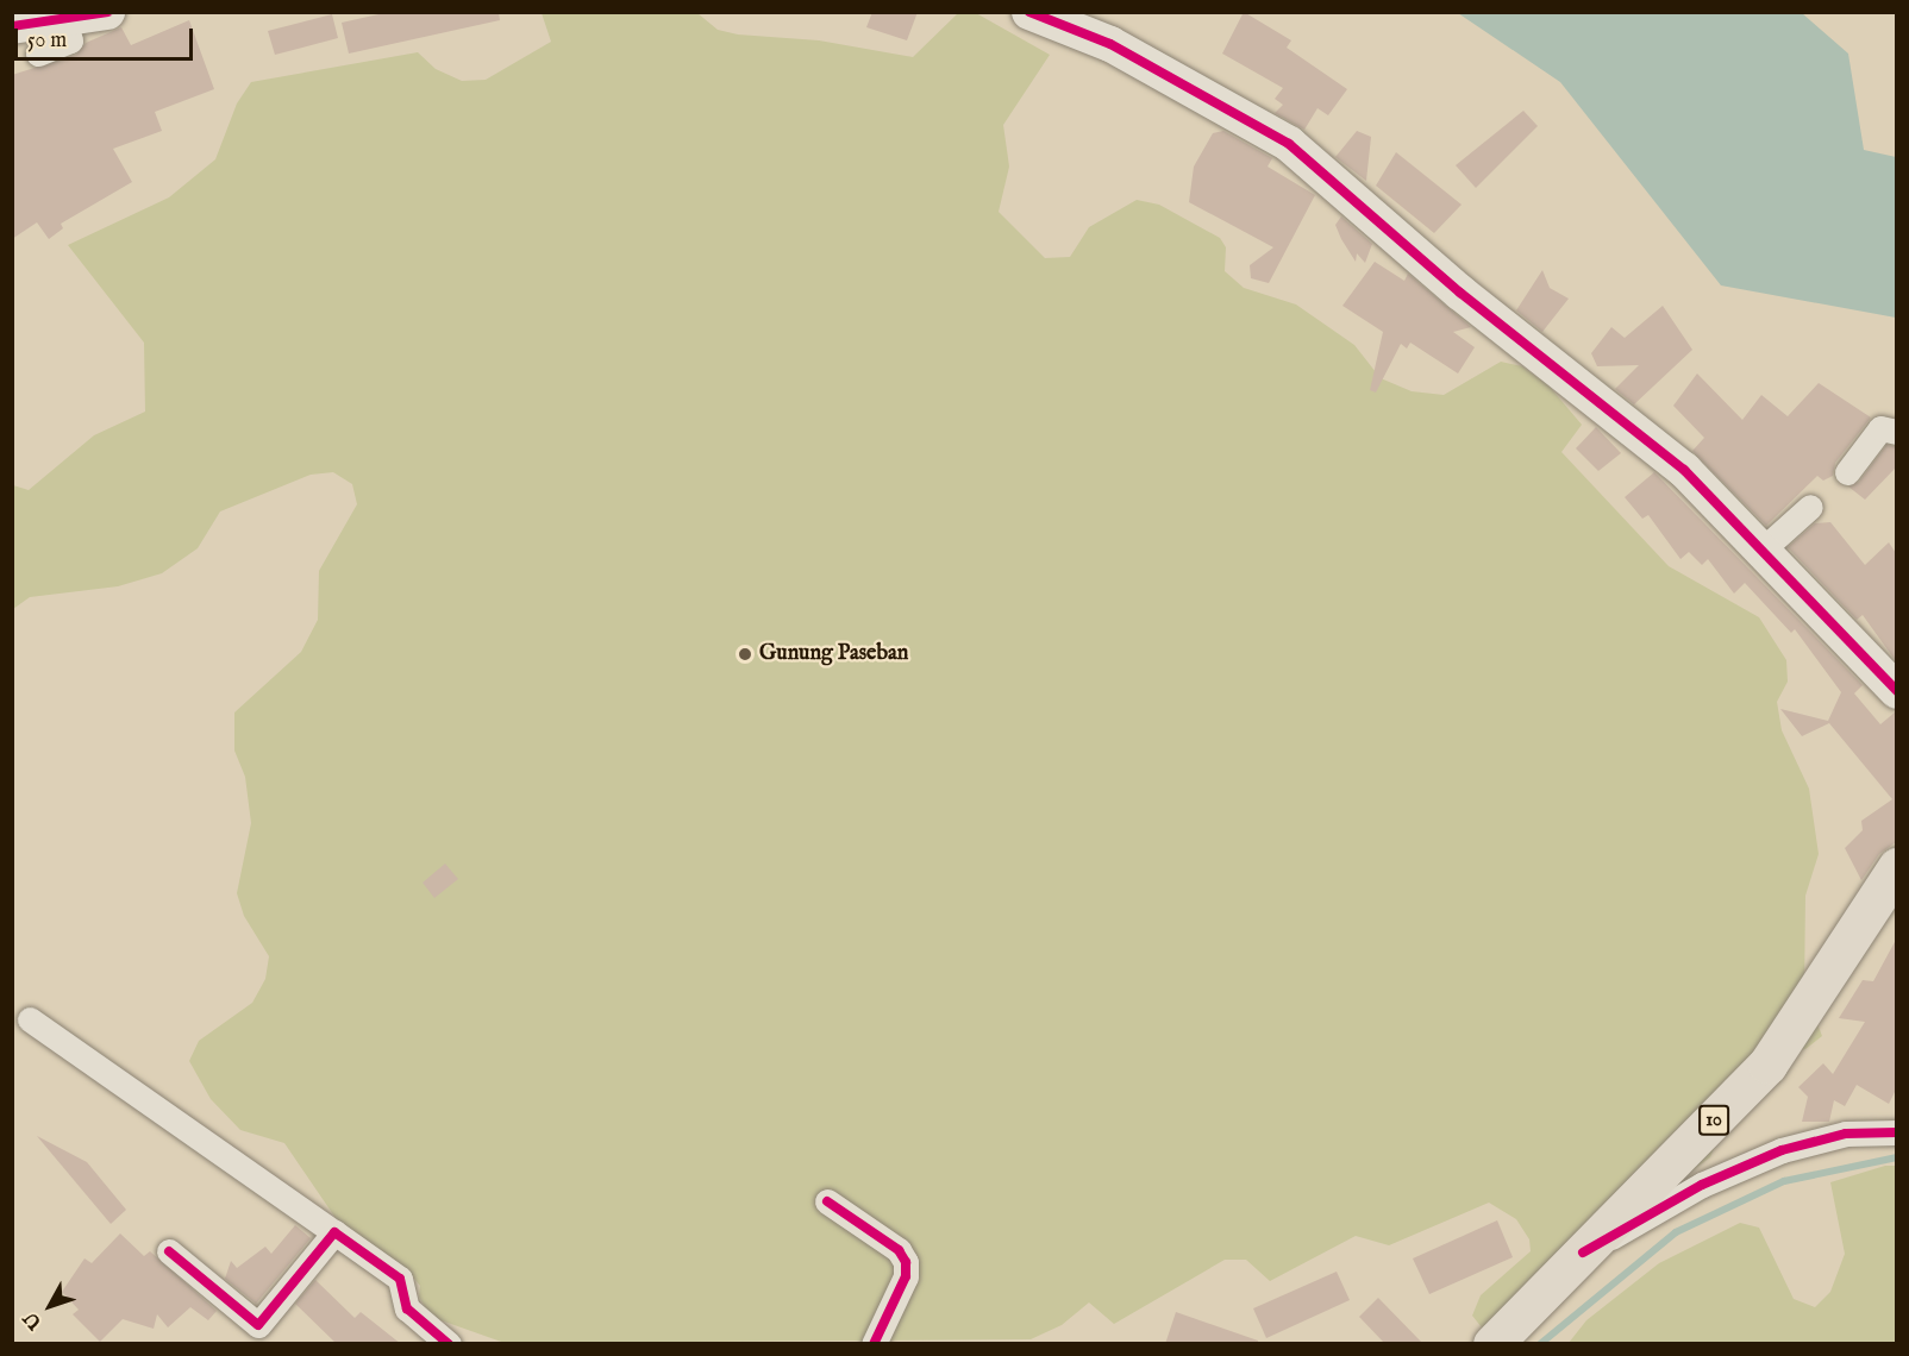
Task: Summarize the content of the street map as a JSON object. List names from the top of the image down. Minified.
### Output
{"streets":{"highway":["10"]},"places":["Gunung Paseban"],"scale_bar":"50 m","north":"bottom left"}
